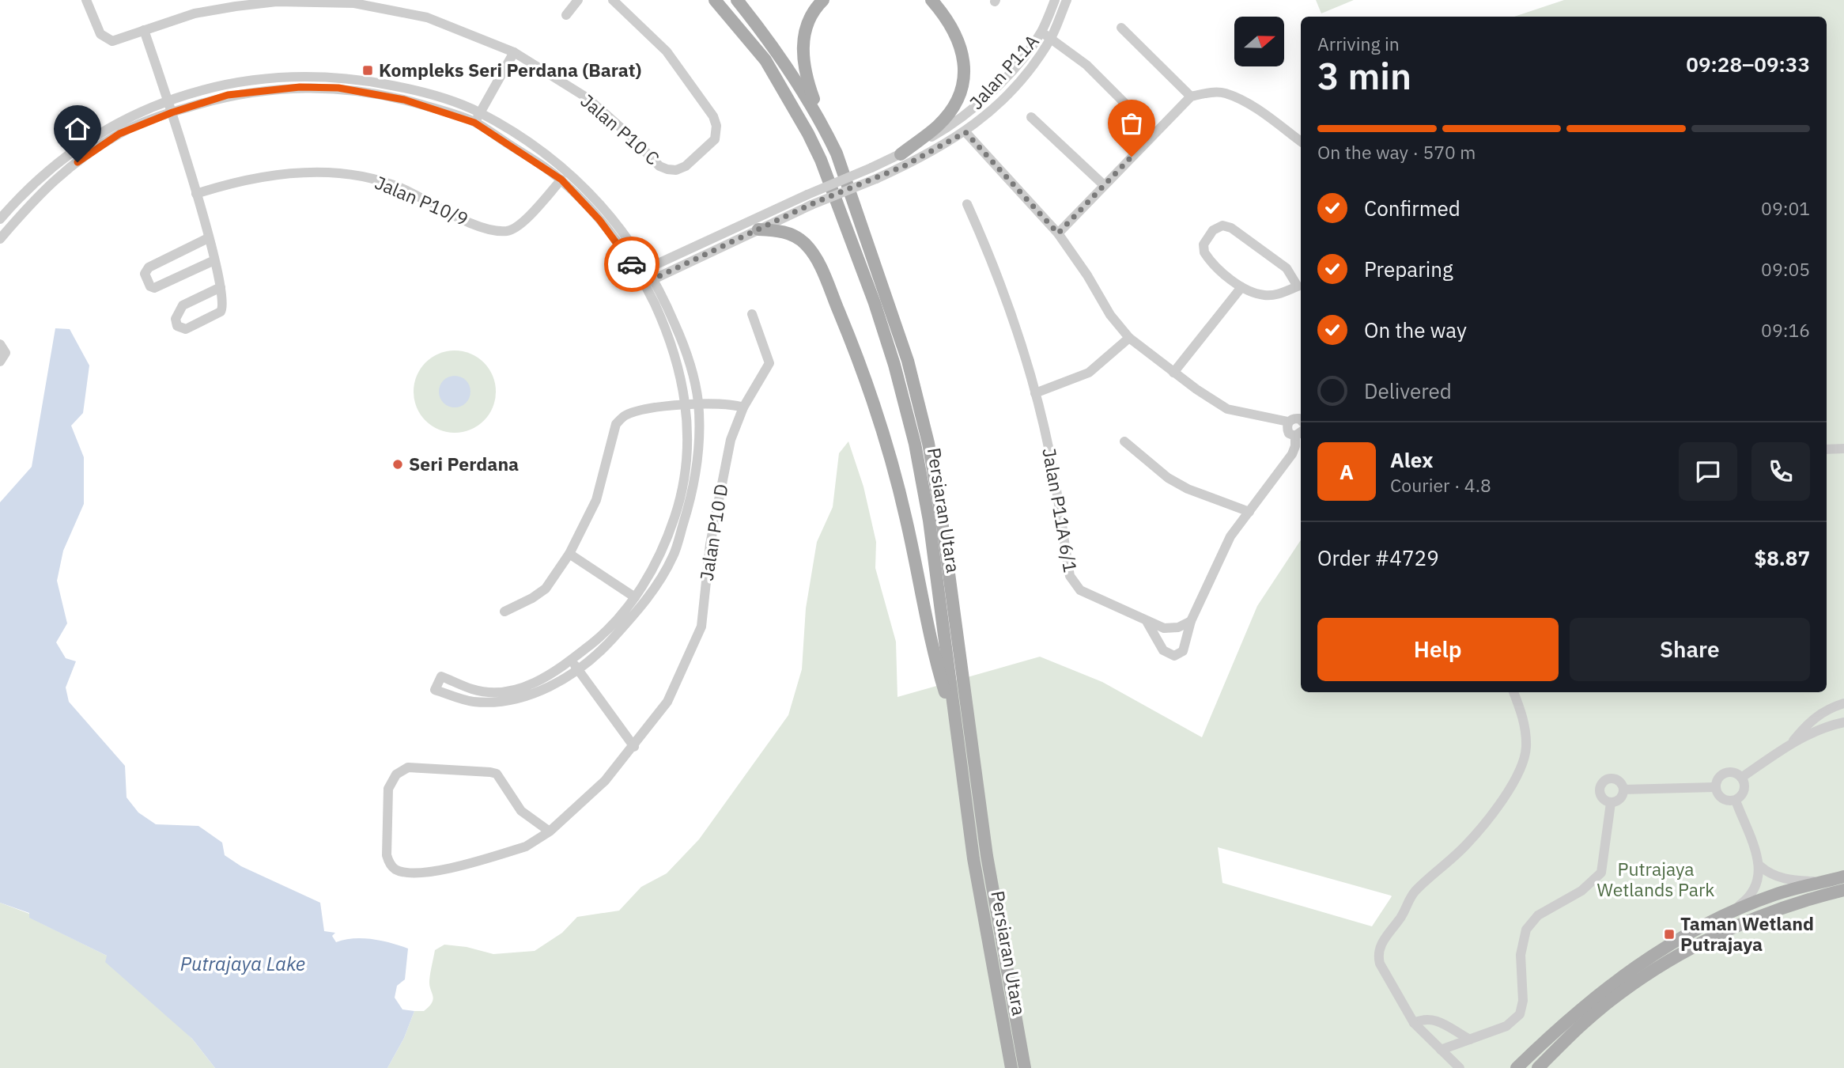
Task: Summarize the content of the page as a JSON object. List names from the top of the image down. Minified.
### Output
{"streets":{"main road":["Persiaran Utara"],"street":["Jalan P11A","Jalan P10 C","Jalan P10/9","Jalan P11A 6/1","Jalan P10 D"]},"water":["Putrajaya Lake"],"parks":["Putrajaya Wetlands Park"],"places":{"transit":["Kompleks Seri Perdana (Barat)","Taman Wetland Putrajaya"],"other":["Seri Perdana"]},"north":"right","page":{"heading":["3 min","Arriving in","09:28–09:33"],"panel":["Alex","Courier · 4.8","Order #4729","$8.87"],"bar":"On the way · 570 m","list":[["Confirmed","09:01"],["Preparing","09:05"],["On the way","09:16"],"Delivered"],"round":"A","buttons":["Help","Share"]}}
